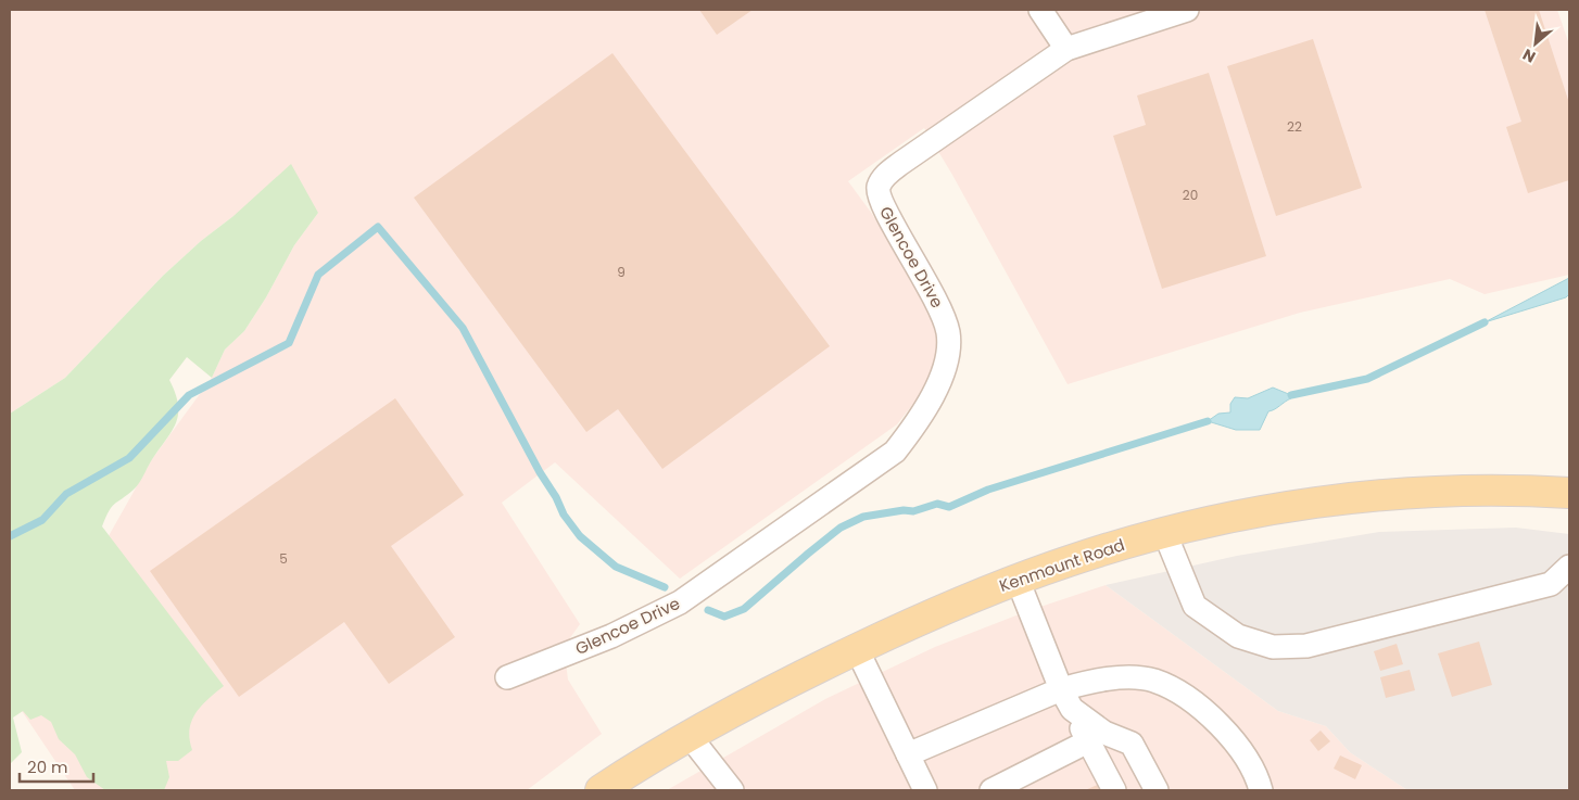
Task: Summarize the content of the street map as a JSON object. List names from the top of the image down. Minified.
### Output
{"streets":{"main road":["Kenmount Road"],"street":["Glencoe Drive"]},"house_numbers":["22","20","9","5"],"scale_bar":"20 m","north":"bottom left"}
